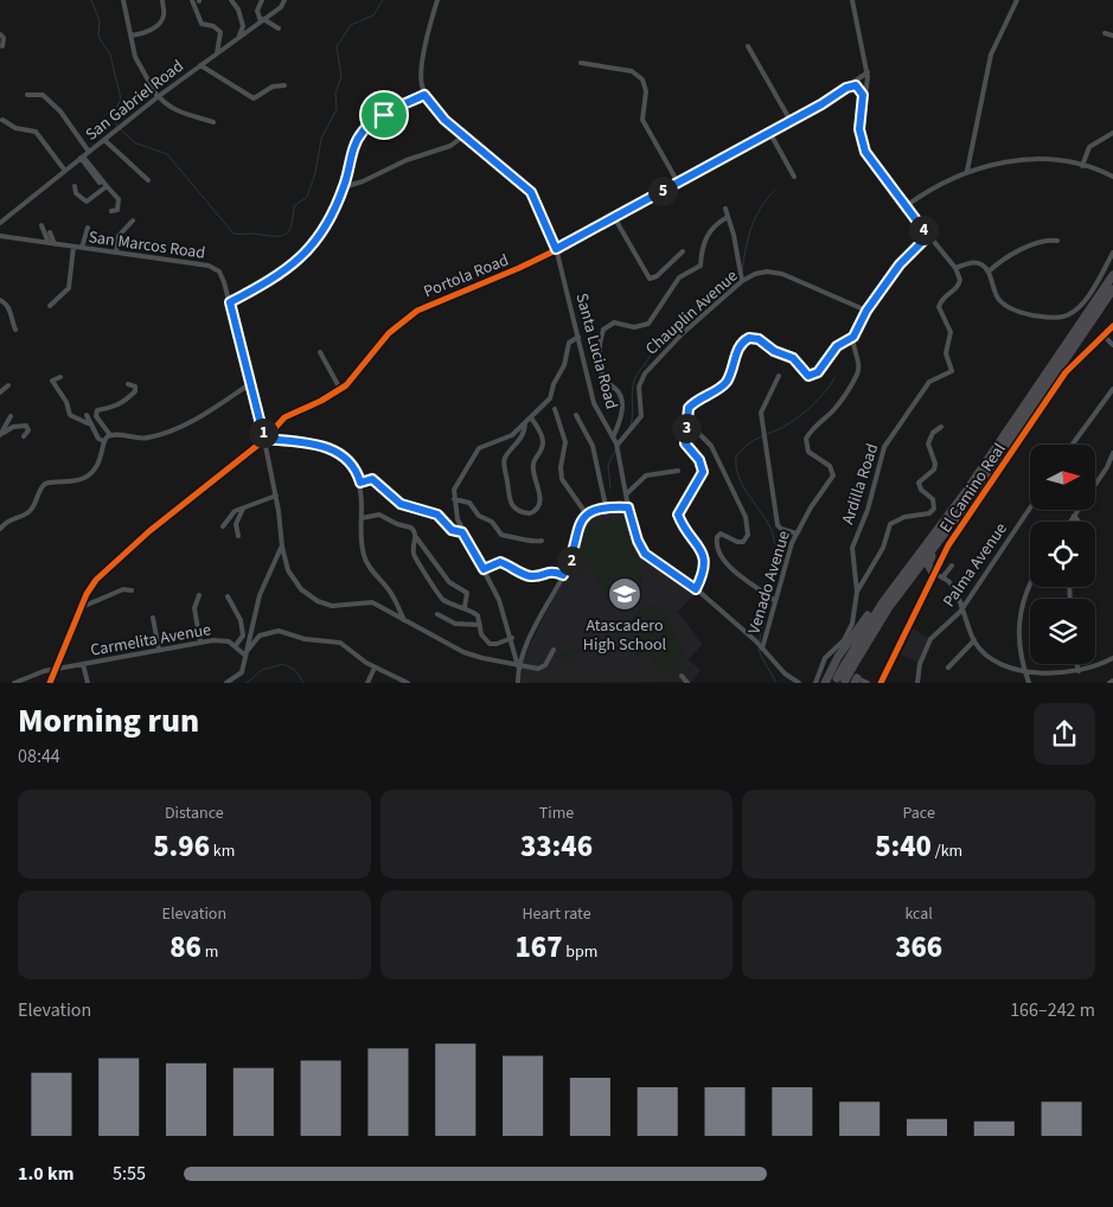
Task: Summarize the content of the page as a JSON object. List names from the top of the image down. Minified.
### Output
{"streets":{"highway":["El Camino Real"],"street":["San Gabriel Road","San Marcos Road","Portola Road","Chauplin Avenue","Santa Lucia Road","Ardilla Road","Palma Avenue","Venado Avenue","Carmelita Avenue"]},"crossings":[["San Marcos Road","Portola Road"],["Portola Road","Santa Lucia Road"],["Portola Road","Carmelita Avenue"],["Chauplin Avenue","Santa Lucia Road"],["Santa Lucia Road","Venado Avenue"]],"places":{"school or university":["Atascadero High School"]},"north":"right","page":{"pins":["5","4","3","1","2"],"heading":["Morning run","08:44"],"stats":[["Distance","5.96 km"],["Time","33:46"],["Pace","5:40 /km"],["Elevation","86 m"],["Heart rate","167 bpm"],["kcal","366"]],"chart":["Elevation","166–242 m"],"list":[{"name":"1.0 km","note":"5:55"}]}}
